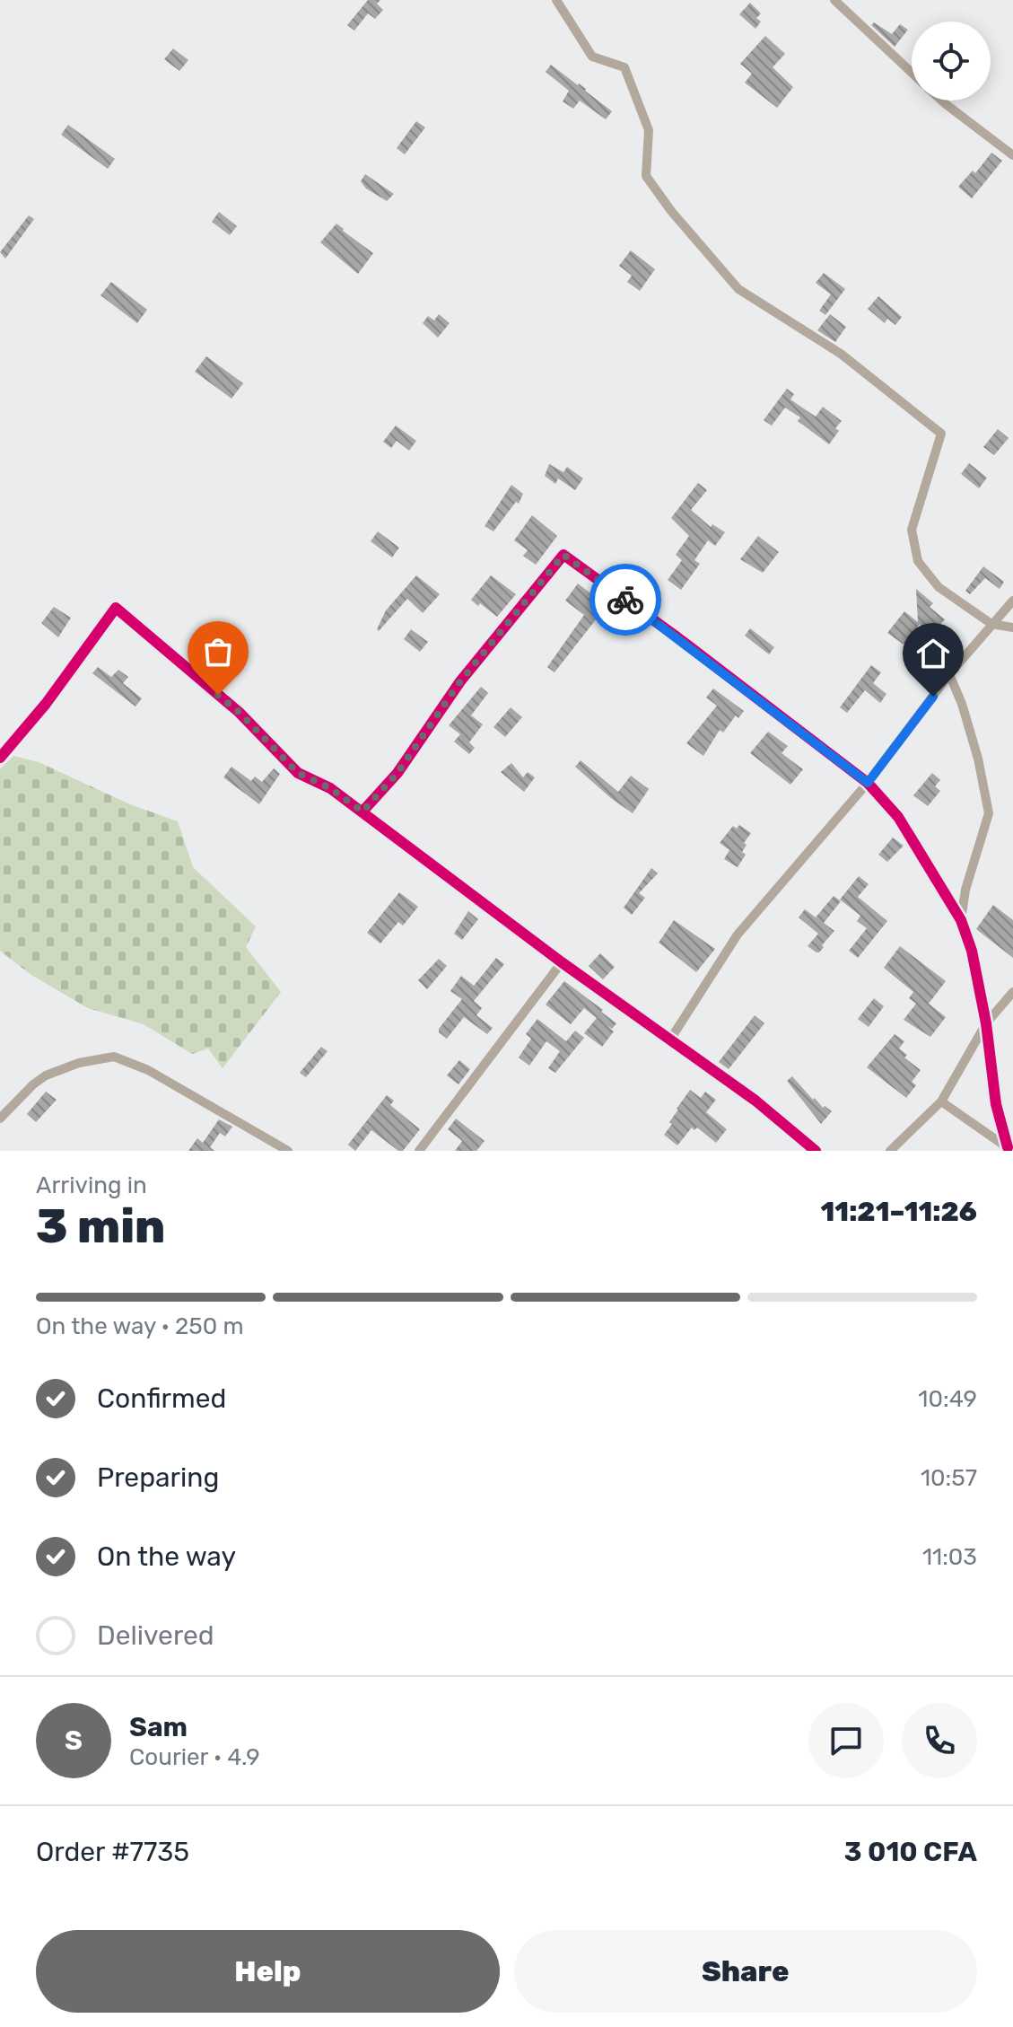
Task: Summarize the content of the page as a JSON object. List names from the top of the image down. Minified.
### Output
{"page":{"heading":["3 min","Arriving in","11:21–11:26"],"panel":["Sam","Courier · 4.9","Order #7735","3 010 CFA"],"bar":"On the way · 250 m","list":[["Confirmed","10:49"],["Preparing","10:57"],["On the way","11:03"],"Delivered"],"round":"S","buttons":["Help","Share"]}}
